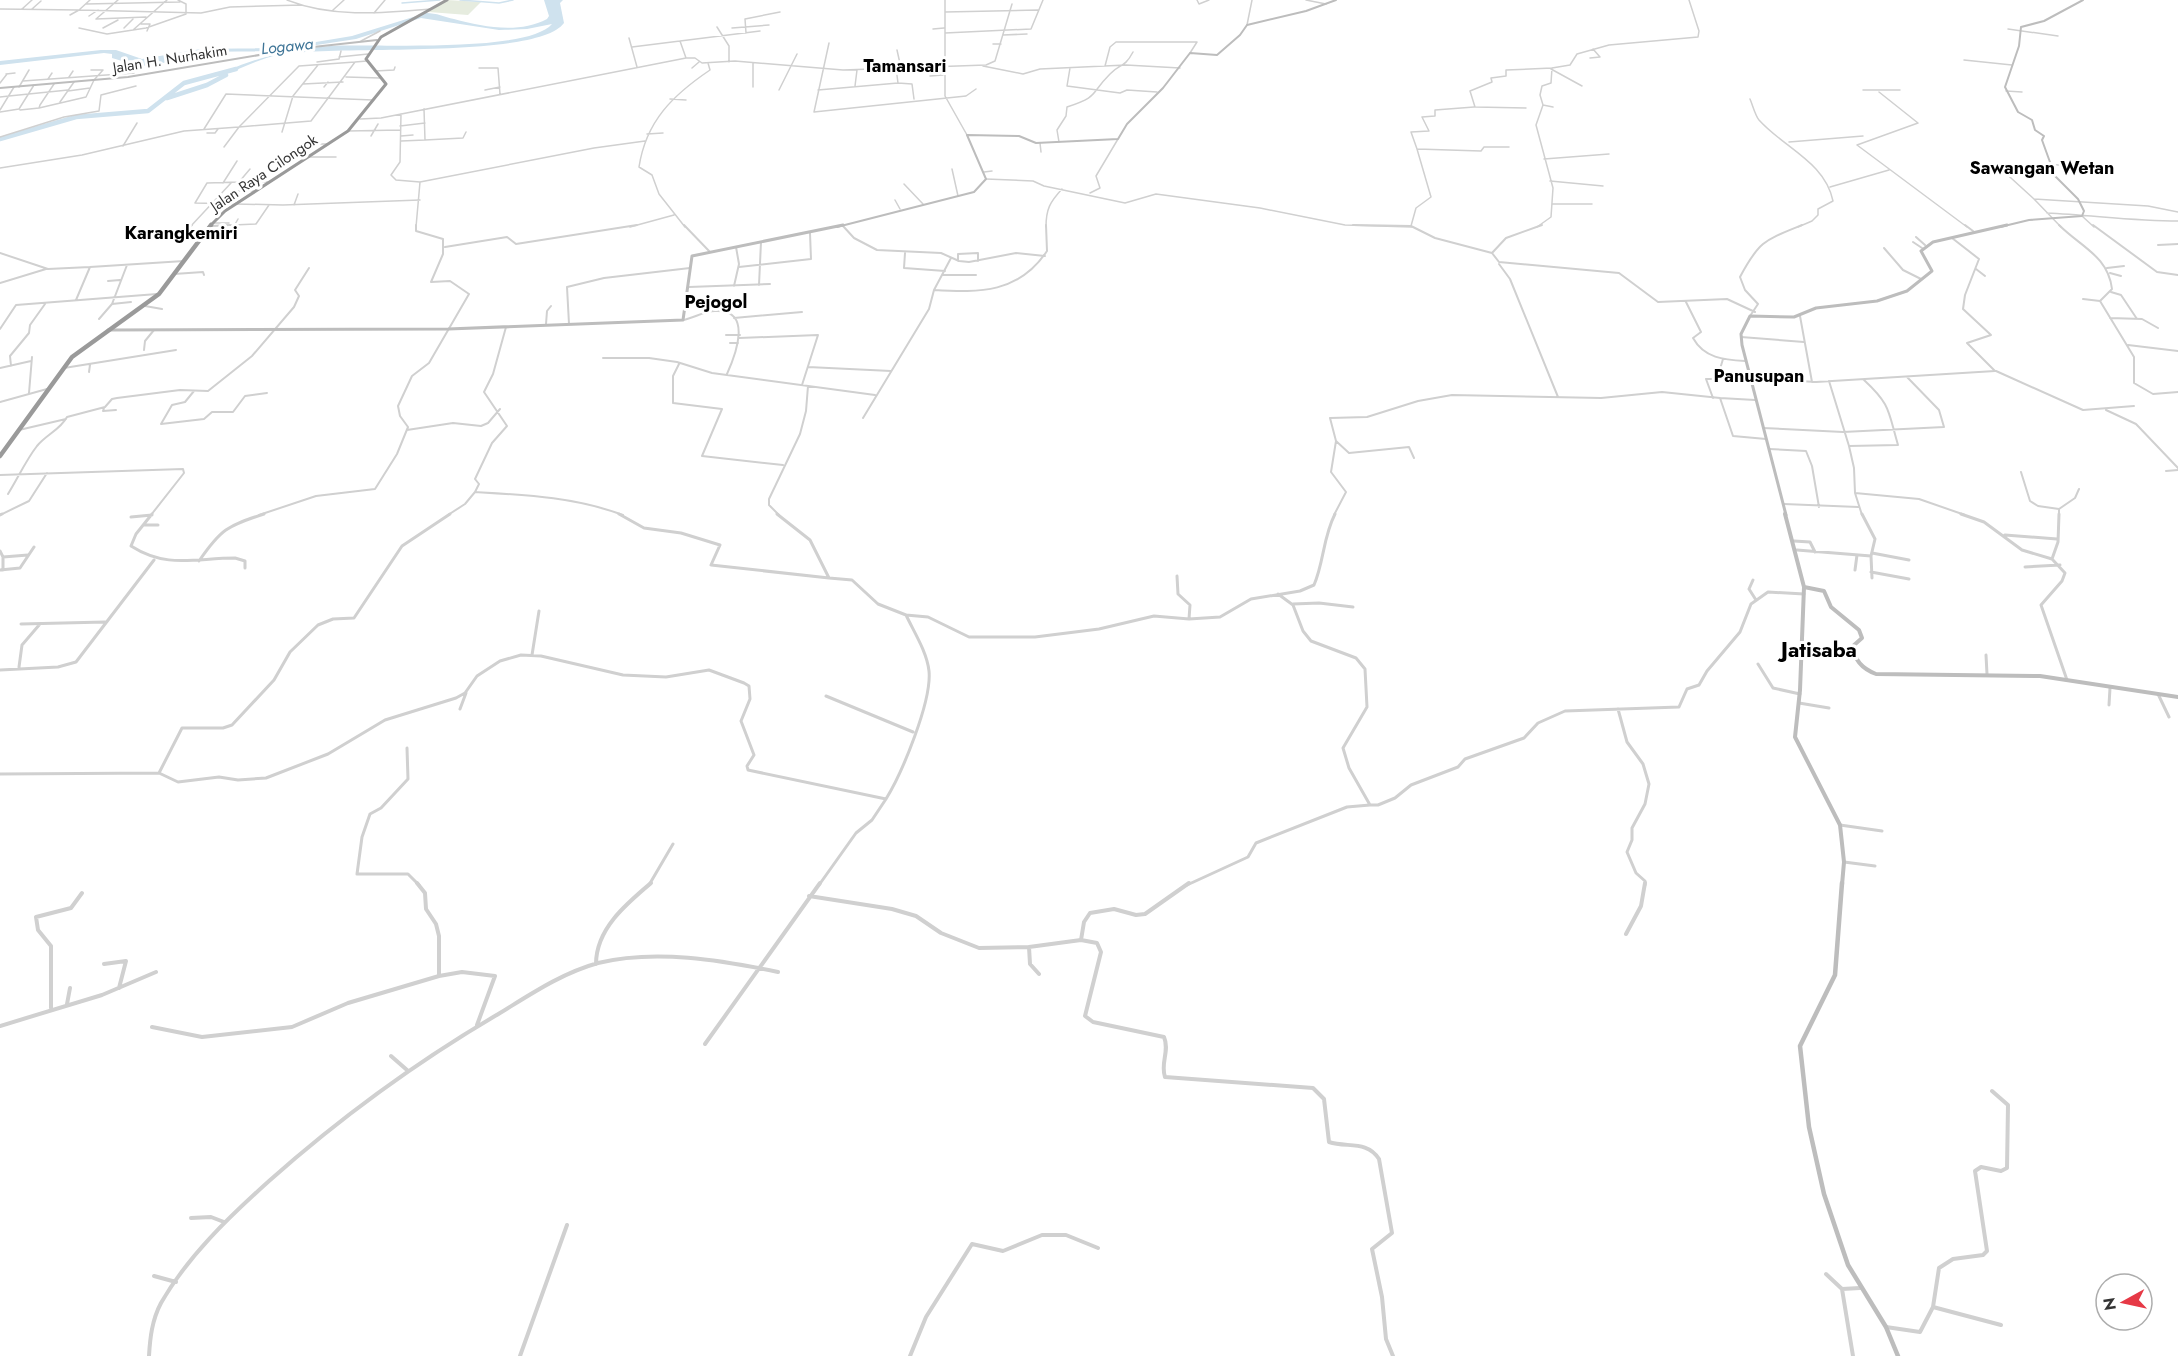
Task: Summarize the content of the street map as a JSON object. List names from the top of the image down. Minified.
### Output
{"streets":{"highway":["Jalan Raya Cilongok"],"street":["Jalan H. Nurhakim"]},"districts":["Tamansari","Sawangan Wetan","Karangkemiri","Pejogol","Panusupan","Jatisaba"],"water":["Logawa"],"north":"left"}
